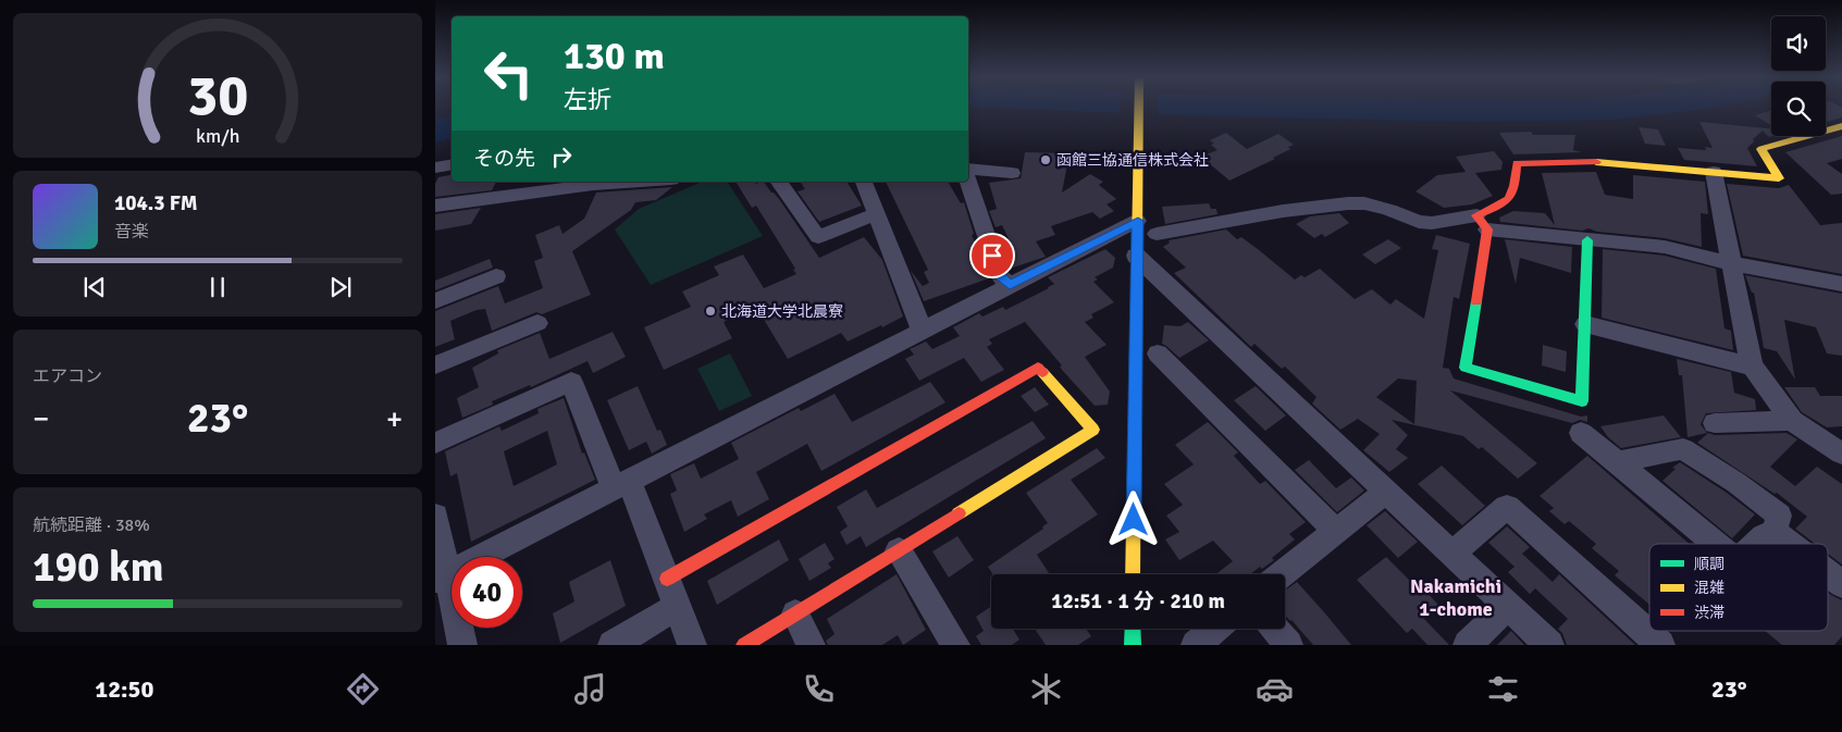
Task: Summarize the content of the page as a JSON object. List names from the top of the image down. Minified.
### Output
{"districts":["Nakamichi 1-chome"],"places":["函館三協通信株式会社","北海道大学北晨寮"],"legend":["順調","混雑","渋滞"],"page":{"turn":["130 m","左折"],"then":"その先","song":["104.3 FM","音楽"],"tile":["エアコン",["航続距離 · 38%","190 km"]],"heat":["−","23°","+"],"limit":"40","trip":"12:51 · 1 分 · 210 m","tabs":["12:50","23°"],"gauge":["30","km/h"]}}
